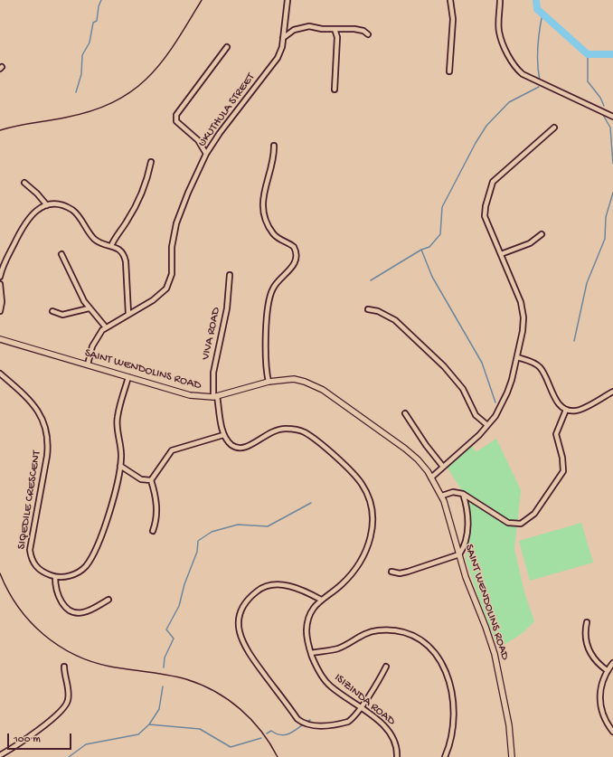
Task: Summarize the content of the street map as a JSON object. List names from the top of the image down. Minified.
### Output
{"streets":{"street":["UKUTHULA STREET","VIVA ROAD","SAINT WENDOLINS ROAD","SIQEDILE CRESCENT","ISIZINDA ROAD"]},"crossings":[["UKUTHULA STREET","SAINT WENDOLINS ROAD"],["VIVA ROAD","SAINT WENDOLINS ROAD"]],"scale_bar":"100 m"}
